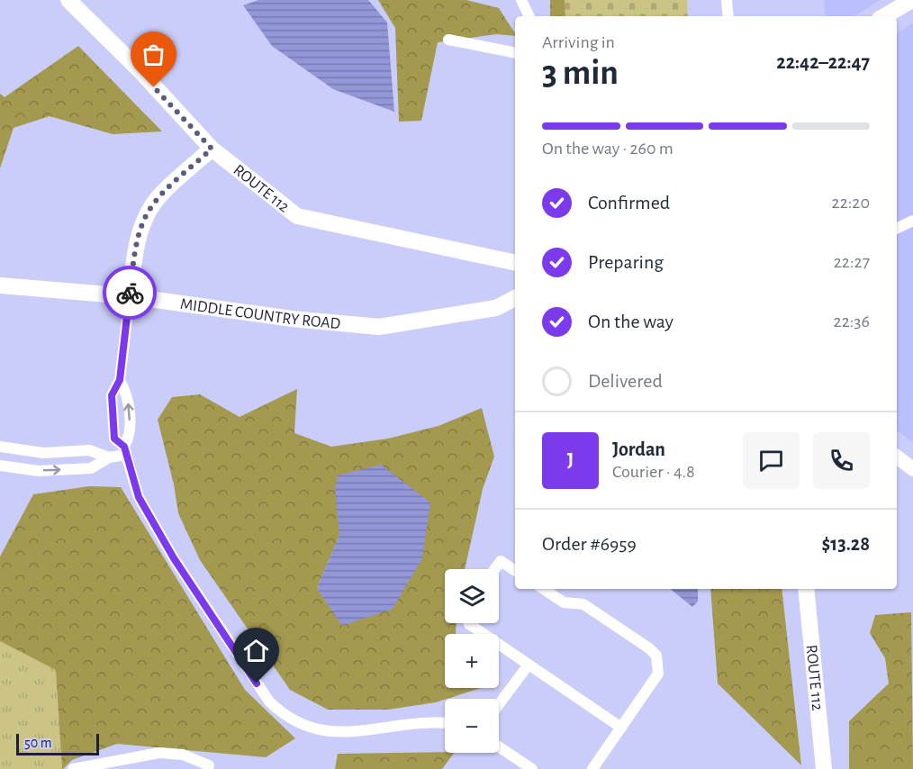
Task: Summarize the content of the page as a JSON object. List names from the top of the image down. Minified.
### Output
{"streets":{"main road":["ROUTE 112","MIDDLE COUNTRY ROAD"]},"scale_bar":"50 m","page":{"heading":["3 min","Arriving in","22:42–22:47"],"panel":["Jordan","Courier · 4.8","Order #6959","$13.28"],"bar":"On the way · 260 m","list":[["Confirmed","22:20"],["Preparing","22:27"],["On the way","22:36"],"Delivered"],"round":"J","map_buttons":["+","−"],"scale":"50 m"}}
